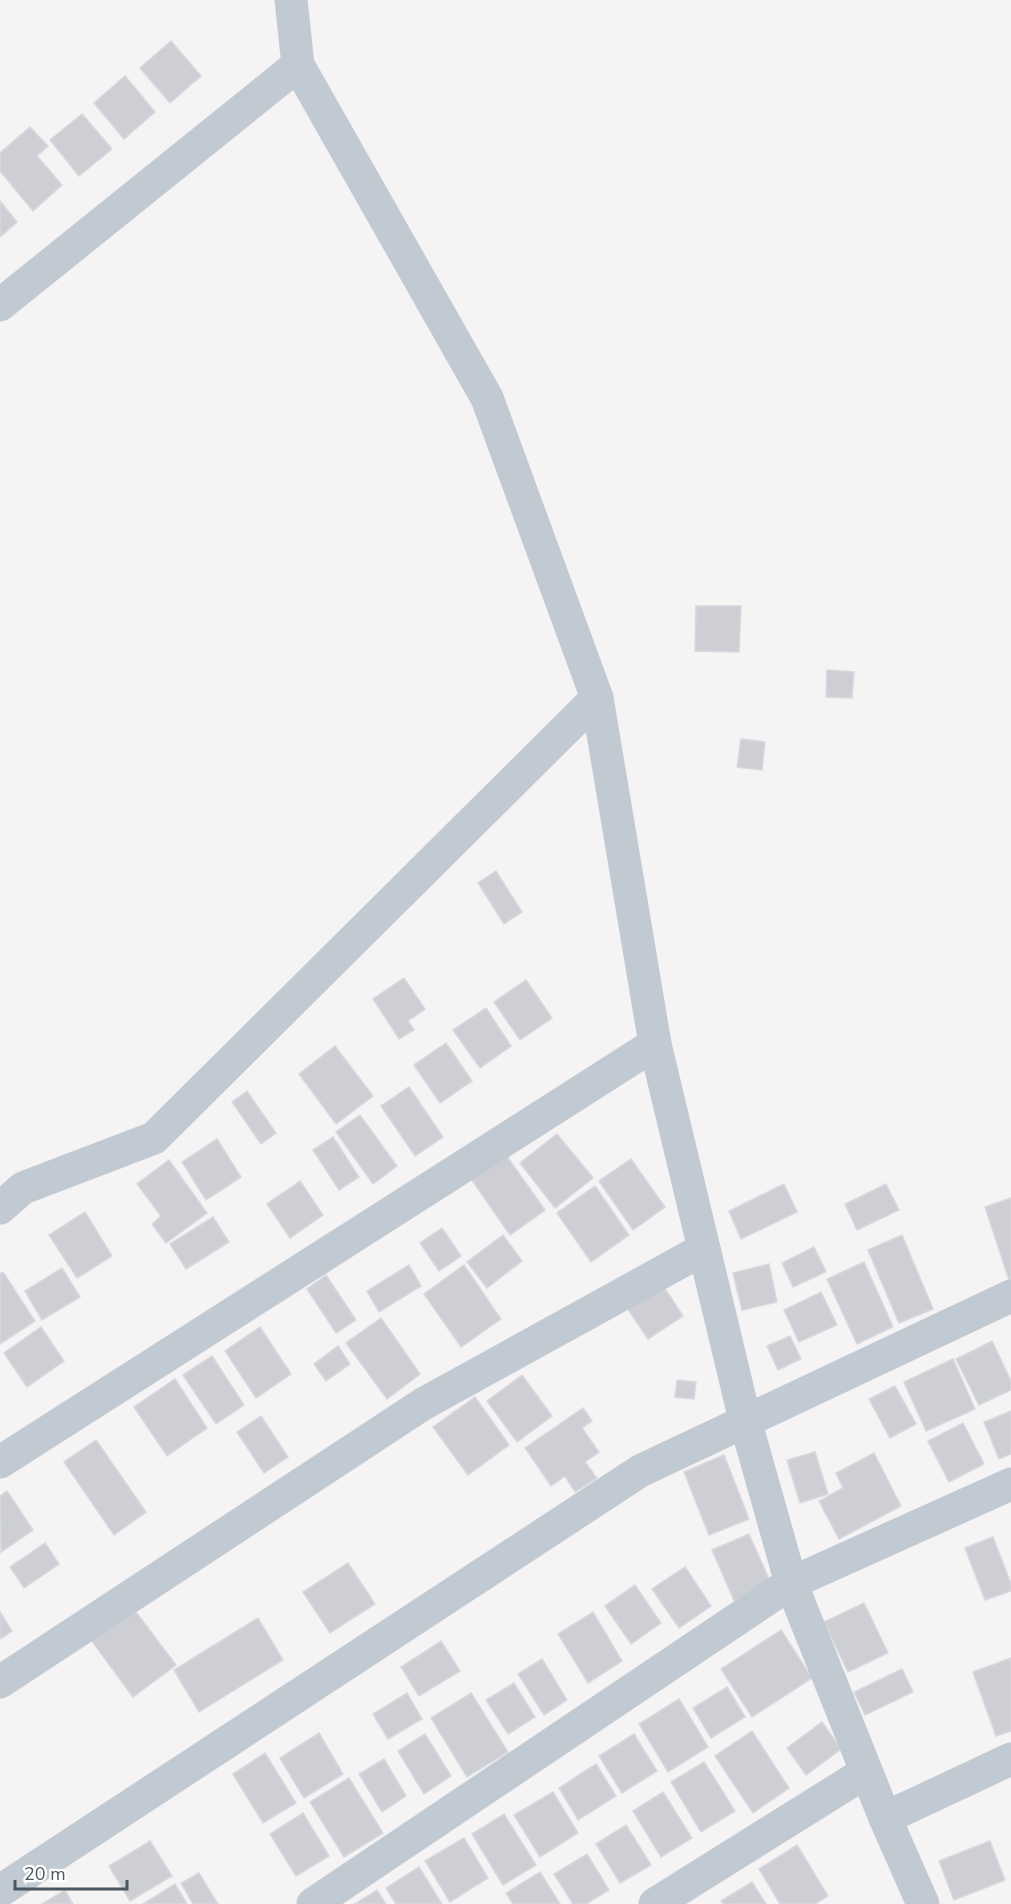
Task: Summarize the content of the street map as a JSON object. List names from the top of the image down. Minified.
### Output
{"scale_bar":"20 m"}
